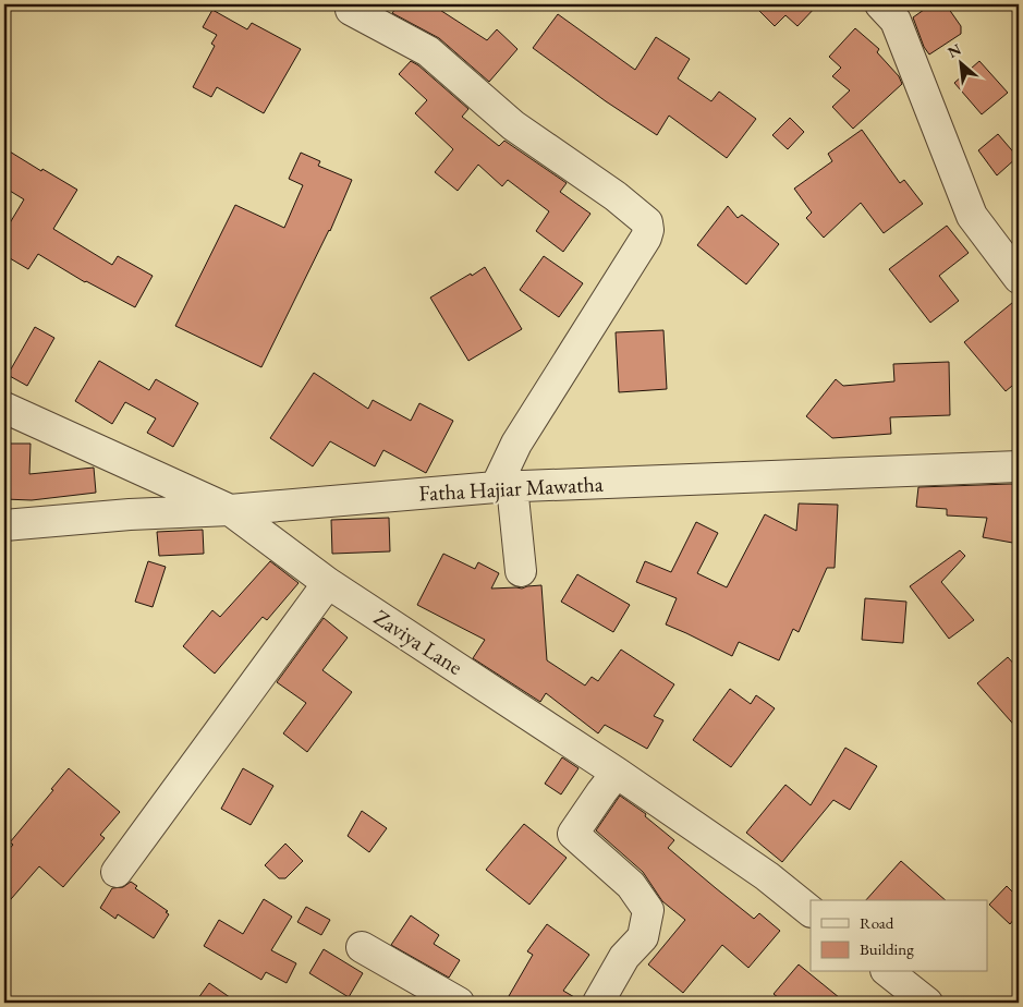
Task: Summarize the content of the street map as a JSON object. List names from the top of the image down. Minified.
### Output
{"streets":{"street":["Fatha Hajiar Mawatha","Zaviya Lane"]},"crossings":[["Fatha Hajiar Mawatha","Zaviya Lane"]],"legend":["Road","Building"],"north":"top left"}
